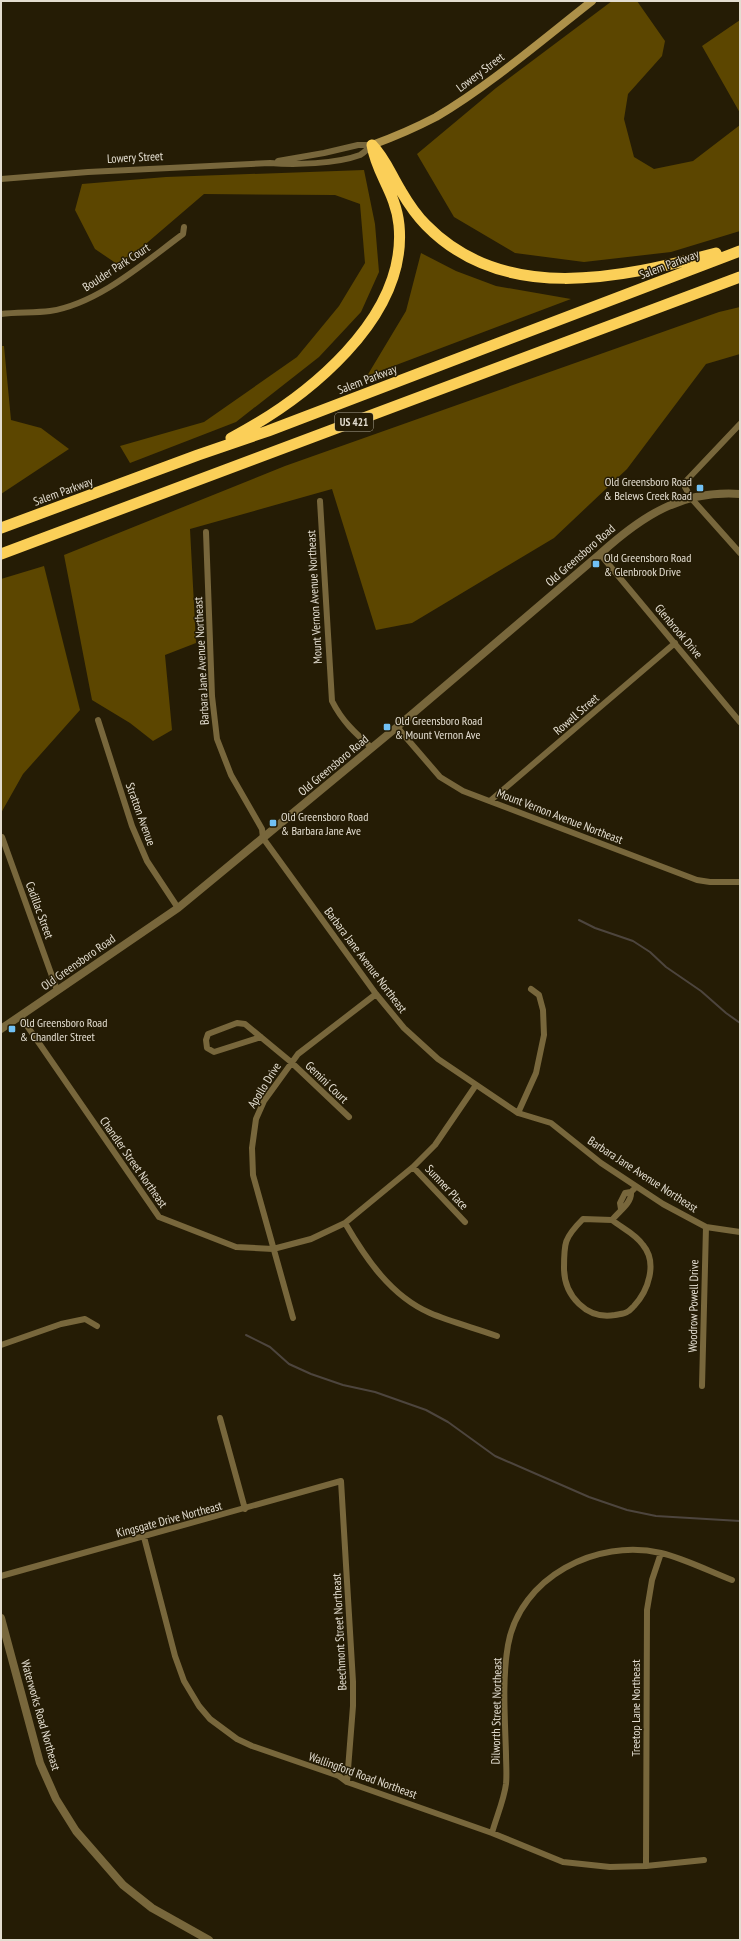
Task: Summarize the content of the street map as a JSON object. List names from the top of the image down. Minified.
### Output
{"streets":{"highway":["Salem Parkway","US 421"],"main road":["Lowery Street"],"street":["Boulder Park Court","Old Greensboro Road","Mount Vernon Avenue Northeast","Glenbrook Drive","Barbara Jane Avenue Northeast","Rowell Street","Stratton Avenue","Cadillac Street","Gemini Court","Apollo Drive","Chandler Street Northeast","Sumner Place","Woodrow Powell Drive","Kingsgate Drive Northeast","Beechmont Street Northeast","Treetop Lane Northeast","Dilworth Street Northeast","Waterworks Road Northeast","Wallingford Road Northeast"]},"crossings":[["Old Greensboro Road","Mount Vernon Avenue Northeast"],["Old Greensboro Road","Glenbrook Drive"],["Old Greensboro Road","Barbara Jane Avenue Northeast"],["Old Greensboro Road","Stratton Avenue"],["Old Greensboro Road","Cadillac Street"],["Old Greensboro Road","Chandler Street Northeast"],["Mount Vernon Avenue Northeast","Rowell Street"],["Glenbrook Drive","Rowell Street"],["Barbara Jane Avenue Northeast","Apollo Drive"],["Barbara Jane Avenue Northeast","Chandler Street Northeast"],["Barbara Jane Avenue Northeast","Woodrow Powell Drive"],["Gemini Court","Apollo Drive"],["Apollo Drive","Chandler Street Northeast"],["Chandler Street Northeast","Sumner Place"],["Kingsgate Drive Northeast","Beechmont Street Northeast"],["Kingsgate Drive Northeast","Wallingford Road Northeast"],["Beechmont Street Northeast","Wallingford Road Northeast"],["Treetop Lane Northeast","Dilworth Street Northeast"],["Treetop Lane Northeast","Wallingford Road Northeast"],["Dilworth Street Northeast","Wallingford Road Northeast"]],"places":{"transit":["Old Greensboro Road & Belews Creek Road","Old Greensboro Road & Glenbrook Drive","Old Greensboro Road & Mount Vernon Ave","Old Greensboro Road & Barbara Jane Ave","Old Greensboro Road & Chandler Street"]}}
